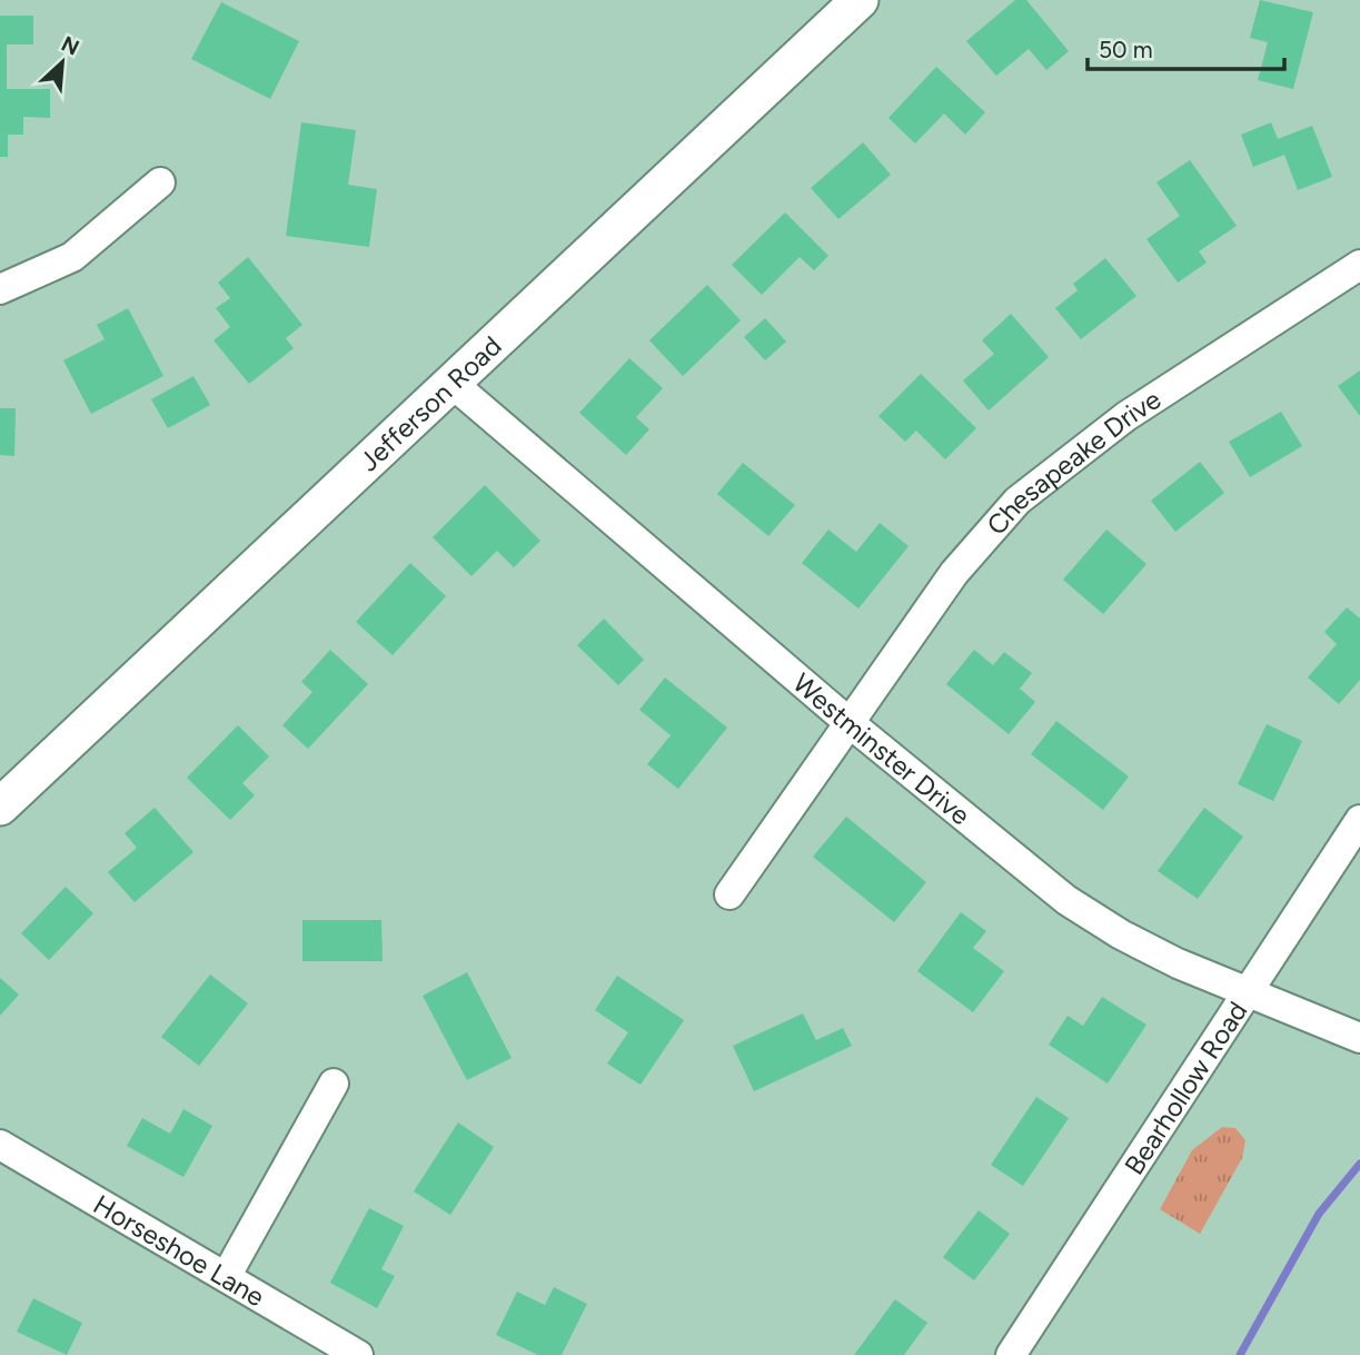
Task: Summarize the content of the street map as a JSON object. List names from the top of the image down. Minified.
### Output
{"streets":{"street":["Jefferson Road","Chesapeake Drive","Westminster Drive","Bearhollow Road","Horseshoe Lane"]},"crossings":[["Jefferson Road","Westminster Drive"],["Chesapeake Drive","Westminster Drive"],["Westminster Drive","Bearhollow Road"]],"scale_bar":"50 m","north":"top right"}
